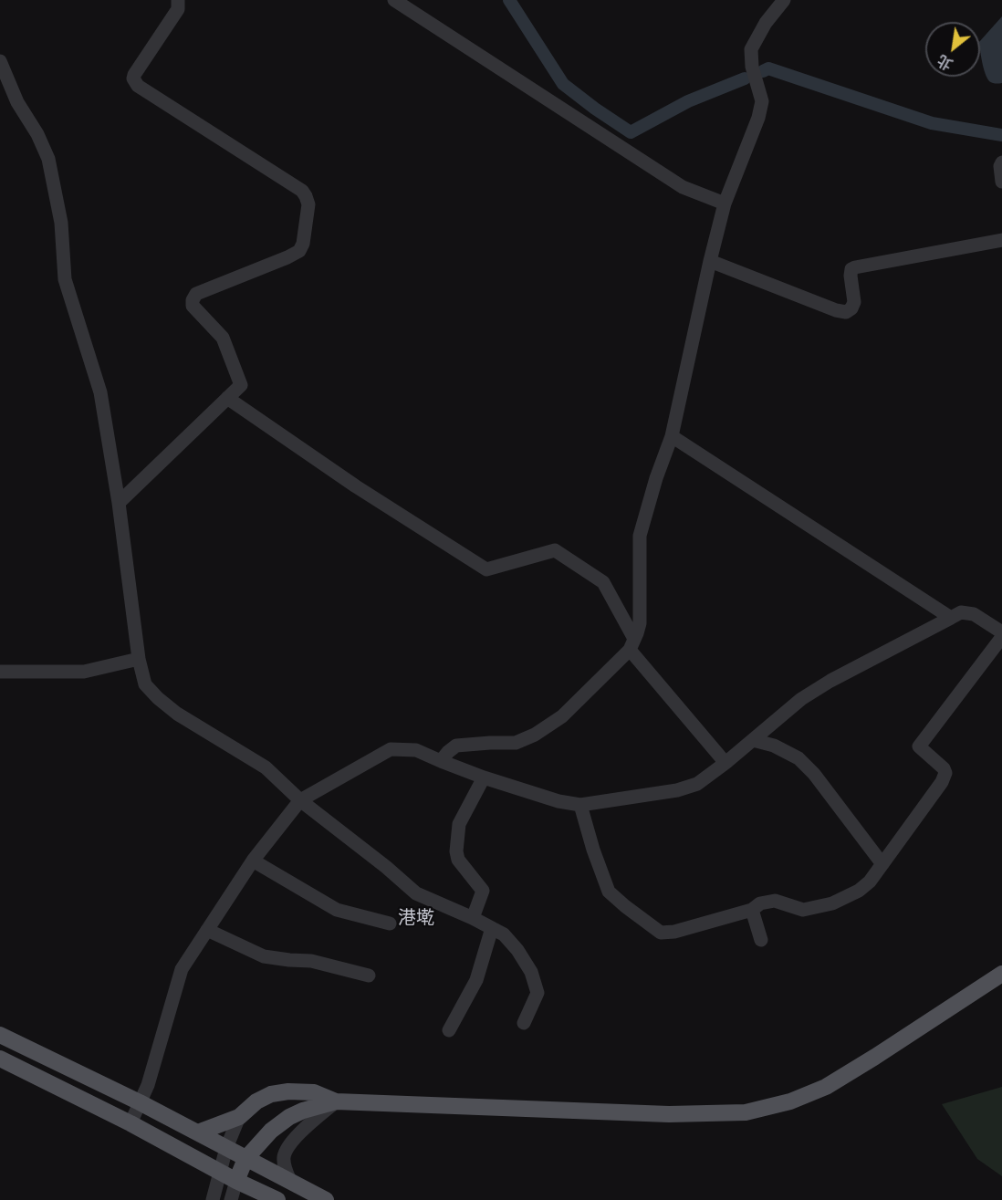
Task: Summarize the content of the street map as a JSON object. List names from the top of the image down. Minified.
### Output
{"districts":["港墘"],"north":"bottom left"}
